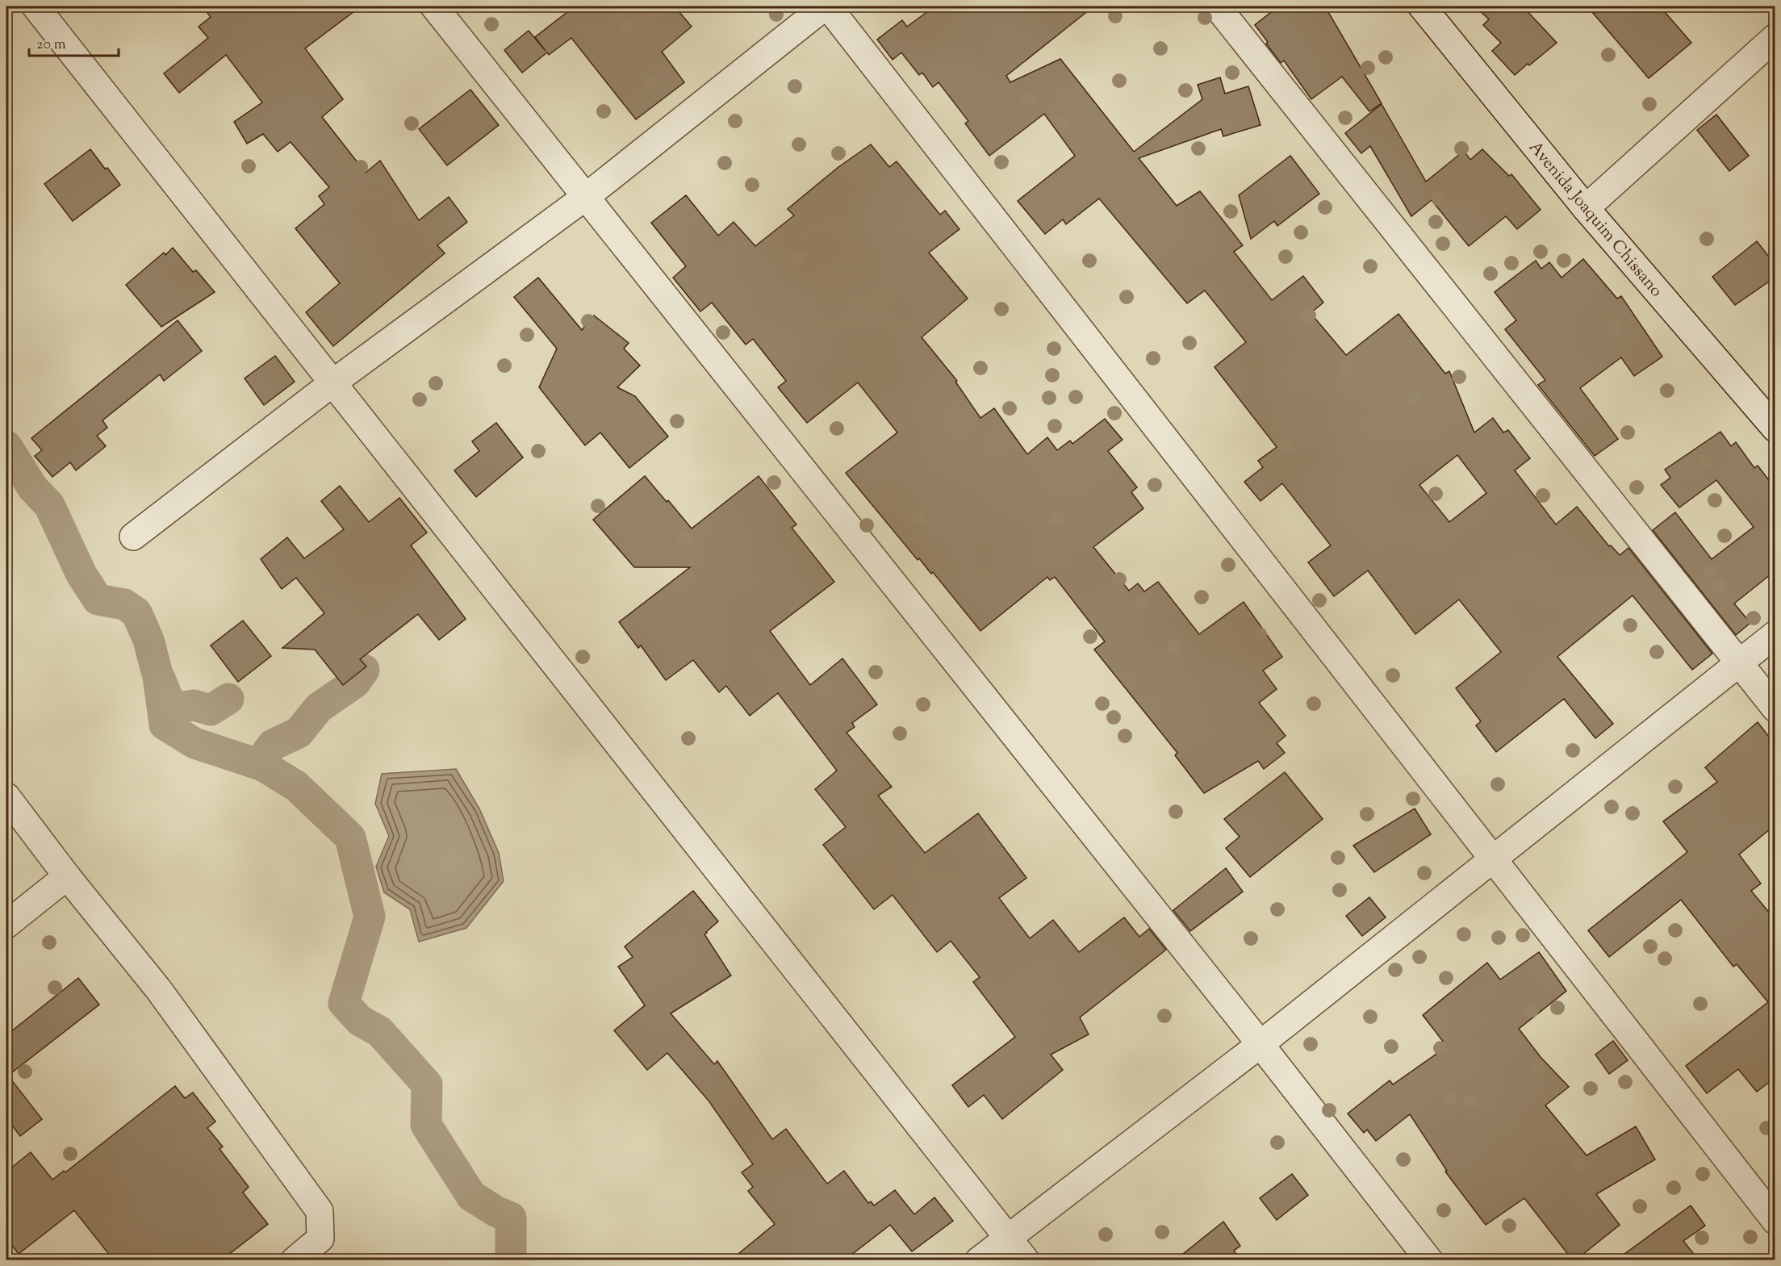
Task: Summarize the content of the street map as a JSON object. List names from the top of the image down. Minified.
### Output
{"streets":{"street":["Avenida Joaquim Chissano"]},"scale_bar":"20 m"}
